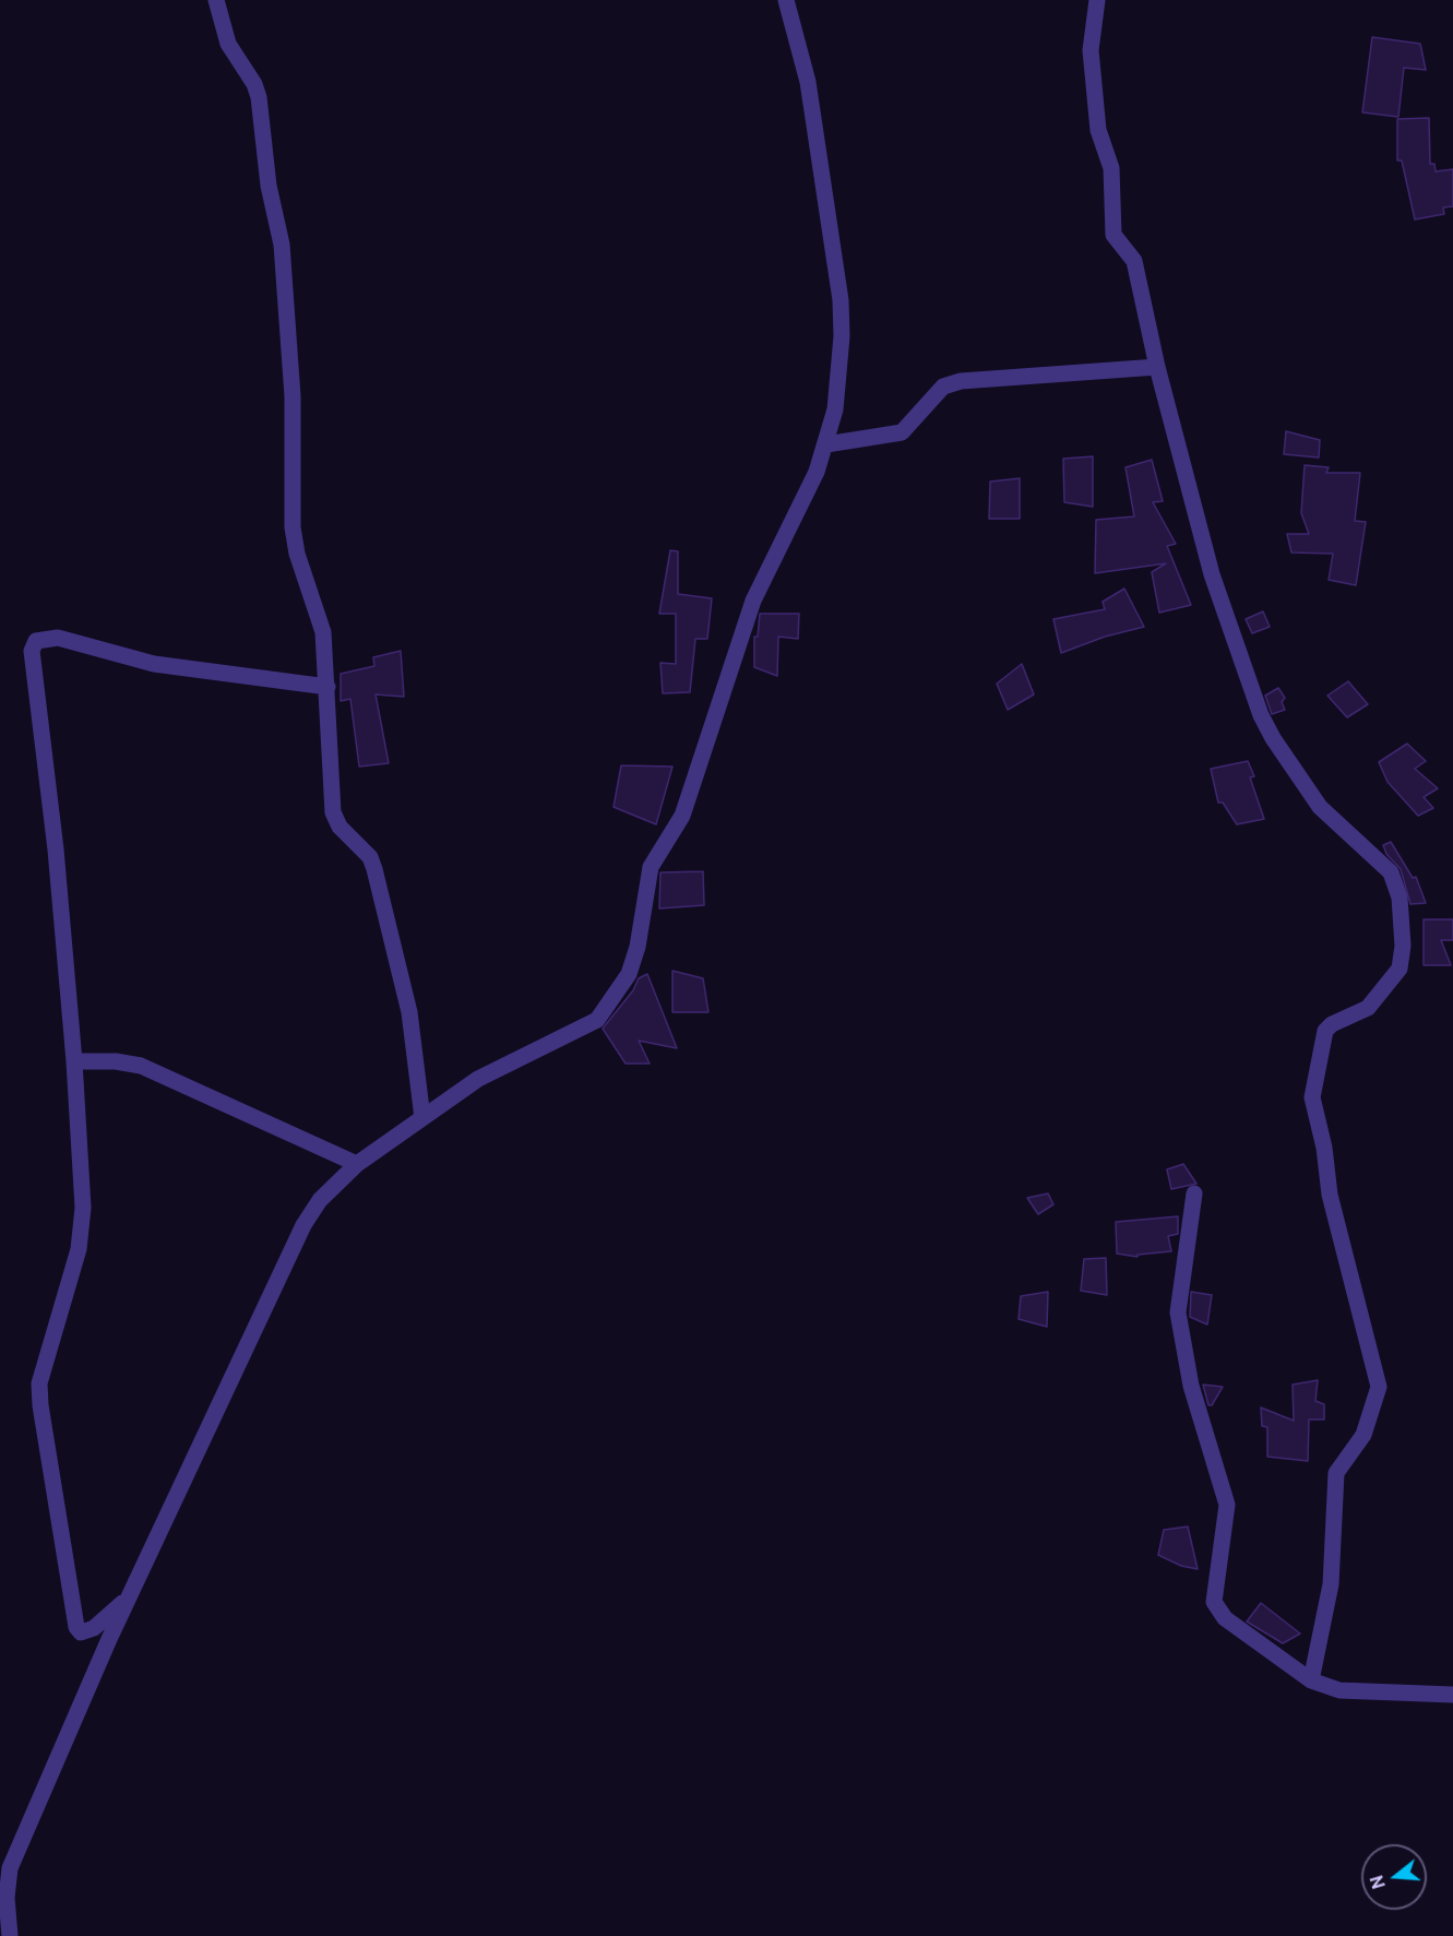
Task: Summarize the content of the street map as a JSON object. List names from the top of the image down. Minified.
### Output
{"north":"left"}
